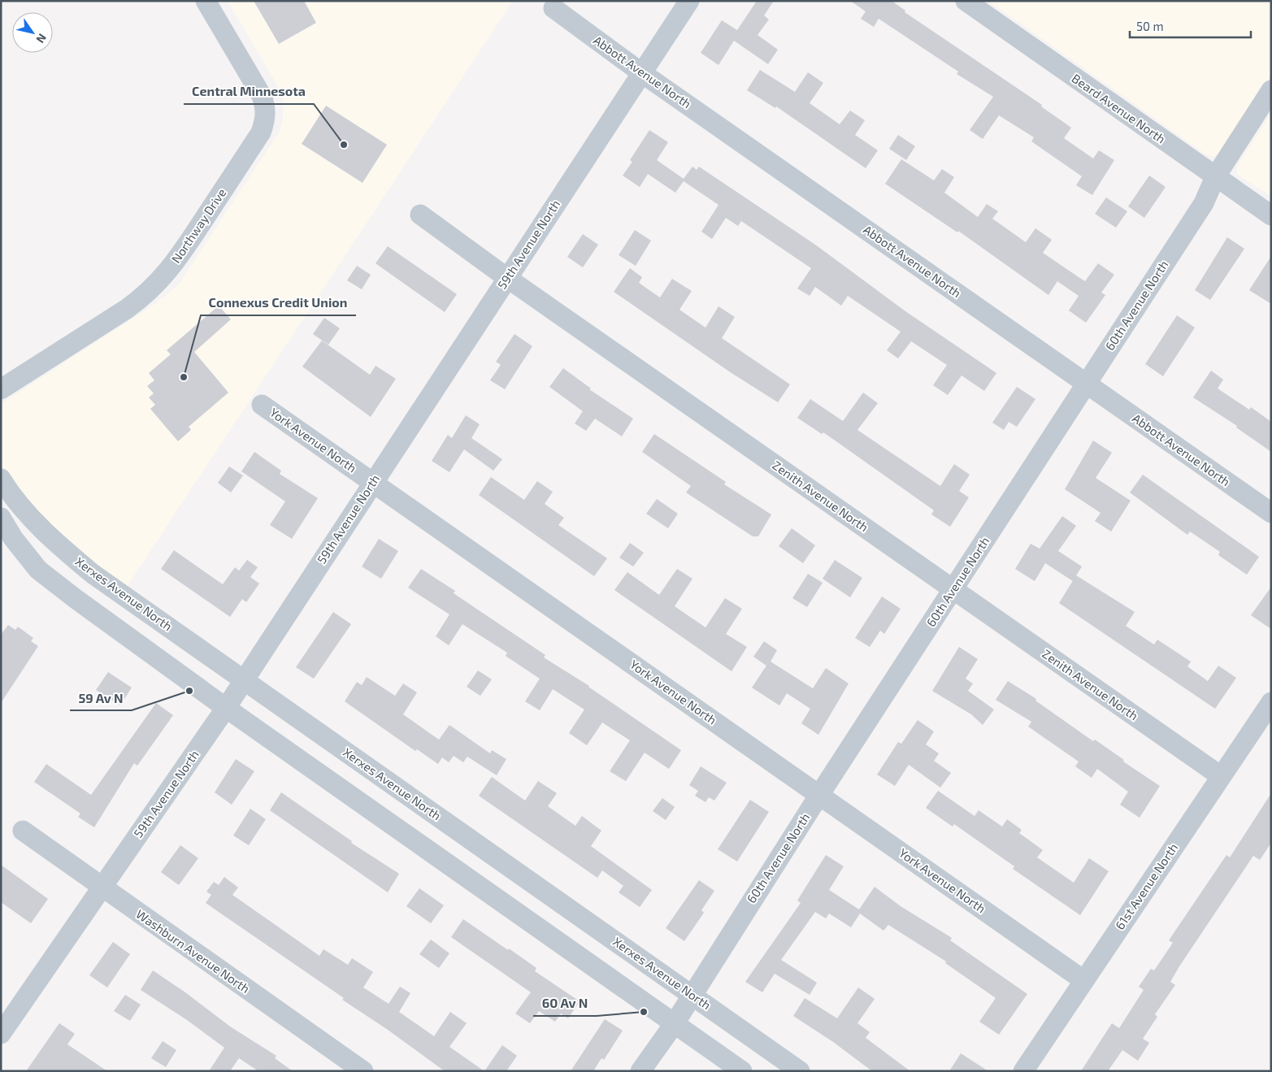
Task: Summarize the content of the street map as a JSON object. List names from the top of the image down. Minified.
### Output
{"streets":{"street":["Abbott Avenue North","Beard Avenue North","Northway Drive","59th Avenue North","60th Avenue North","York Avenue North","Zenith Avenue North","Xerxes Avenue North","61st Avenue North","Washburn Avenue North"]},"crossings":[["Abbott Avenue North","59th Avenue North"],["Abbott Avenue North","60th Avenue North"],["Beard Avenue North","60th Avenue North"],["59th Avenue North","York Avenue North"],["59th Avenue North","Zenith Avenue North"],["59th Avenue North","Xerxes Avenue North"],["59th Avenue North","Washburn Avenue North"],["60th Avenue North","York Avenue North"],["60th Avenue North","Zenith Avenue North"],["60th Avenue North","Xerxes Avenue North"],["York Avenue North","61st Avenue North"],["Zenith Avenue North","61st Avenue North"]],"places":["Central Minnesota","Connexus Credit Union","59 Av N","60 Av N"],"scale_bar":"50 m","north":"bottom right"}
